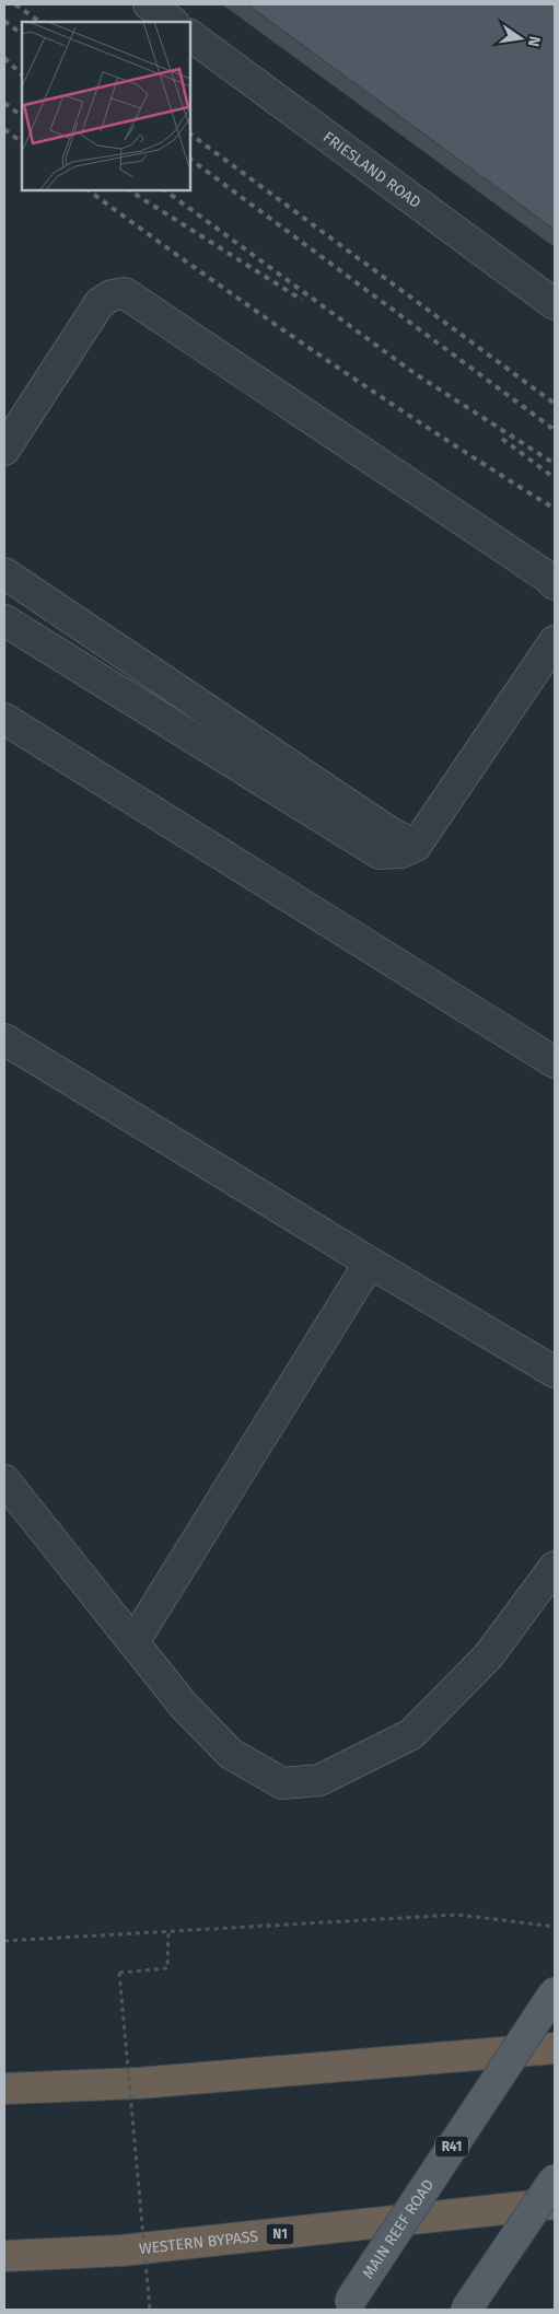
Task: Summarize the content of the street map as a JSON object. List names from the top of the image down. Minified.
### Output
{"streets":{"highway":["N1","WESTERN BYPASS"],"main road":["R41","MAIN REEF ROAD"],"lane":["FRIESLAND ROAD"]},"north":"right"}
